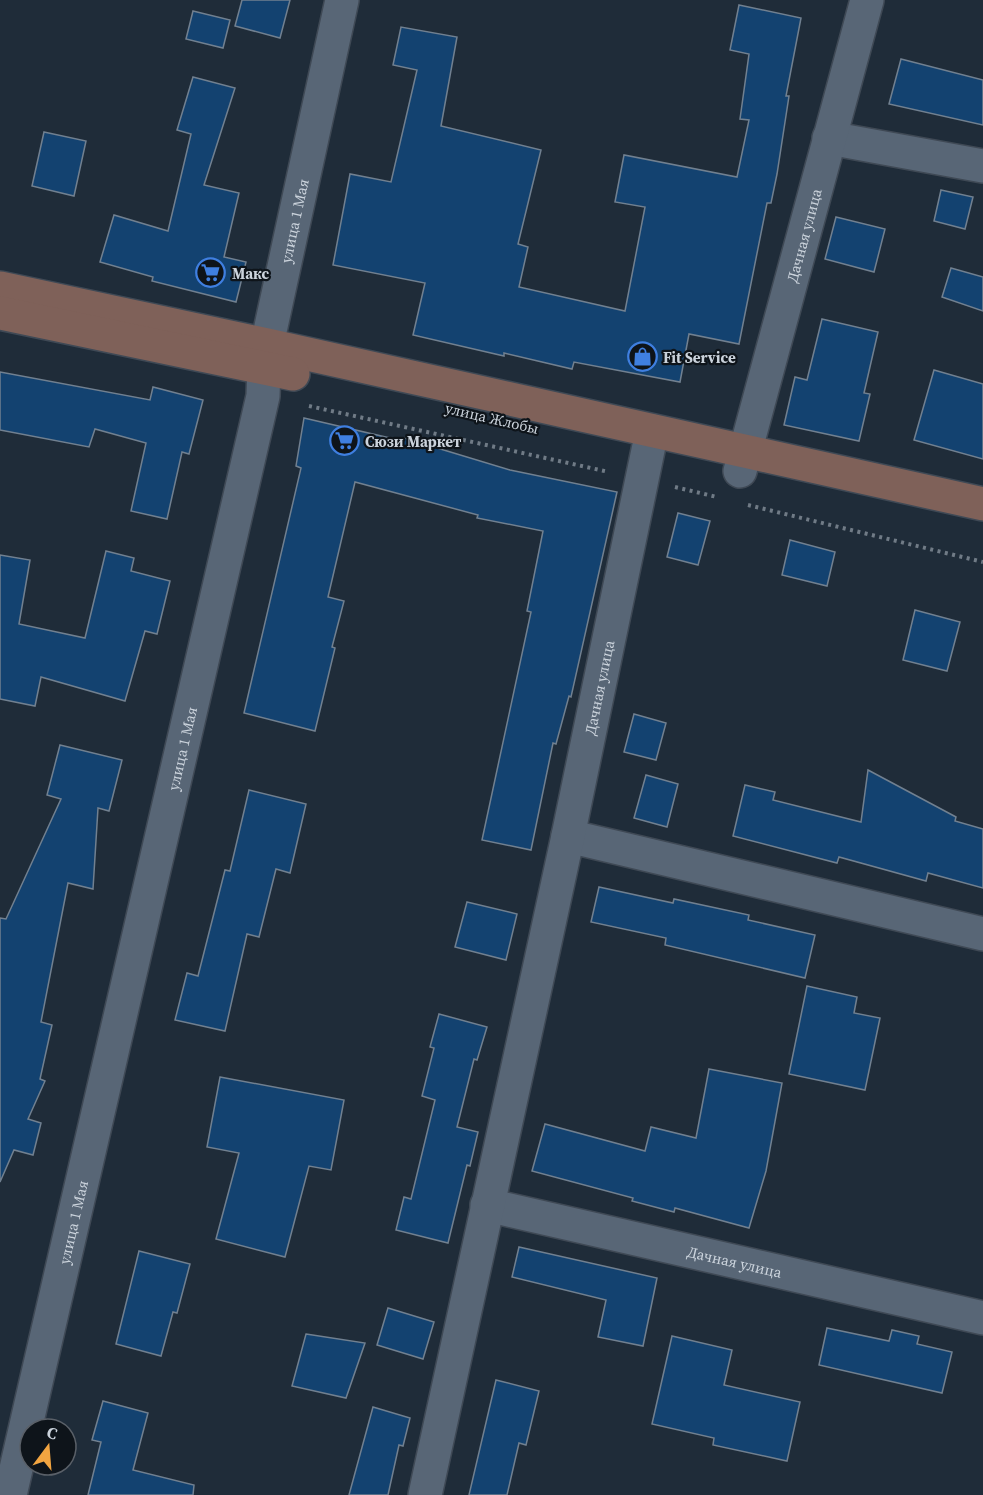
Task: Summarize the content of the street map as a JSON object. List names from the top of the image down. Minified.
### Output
{"streets":{"main road":["улица Жлобы"],"street":["улица 1 Мая","Дачная улица"]},"crossings":[["улица 1 Мая","улица Жлобы"],["Дачная улица","улица Жлобы"]],"places":{"supermarket":["Макс","Сюзи Маркет"],"shop":["Fit Service"]},"north":"top"}
